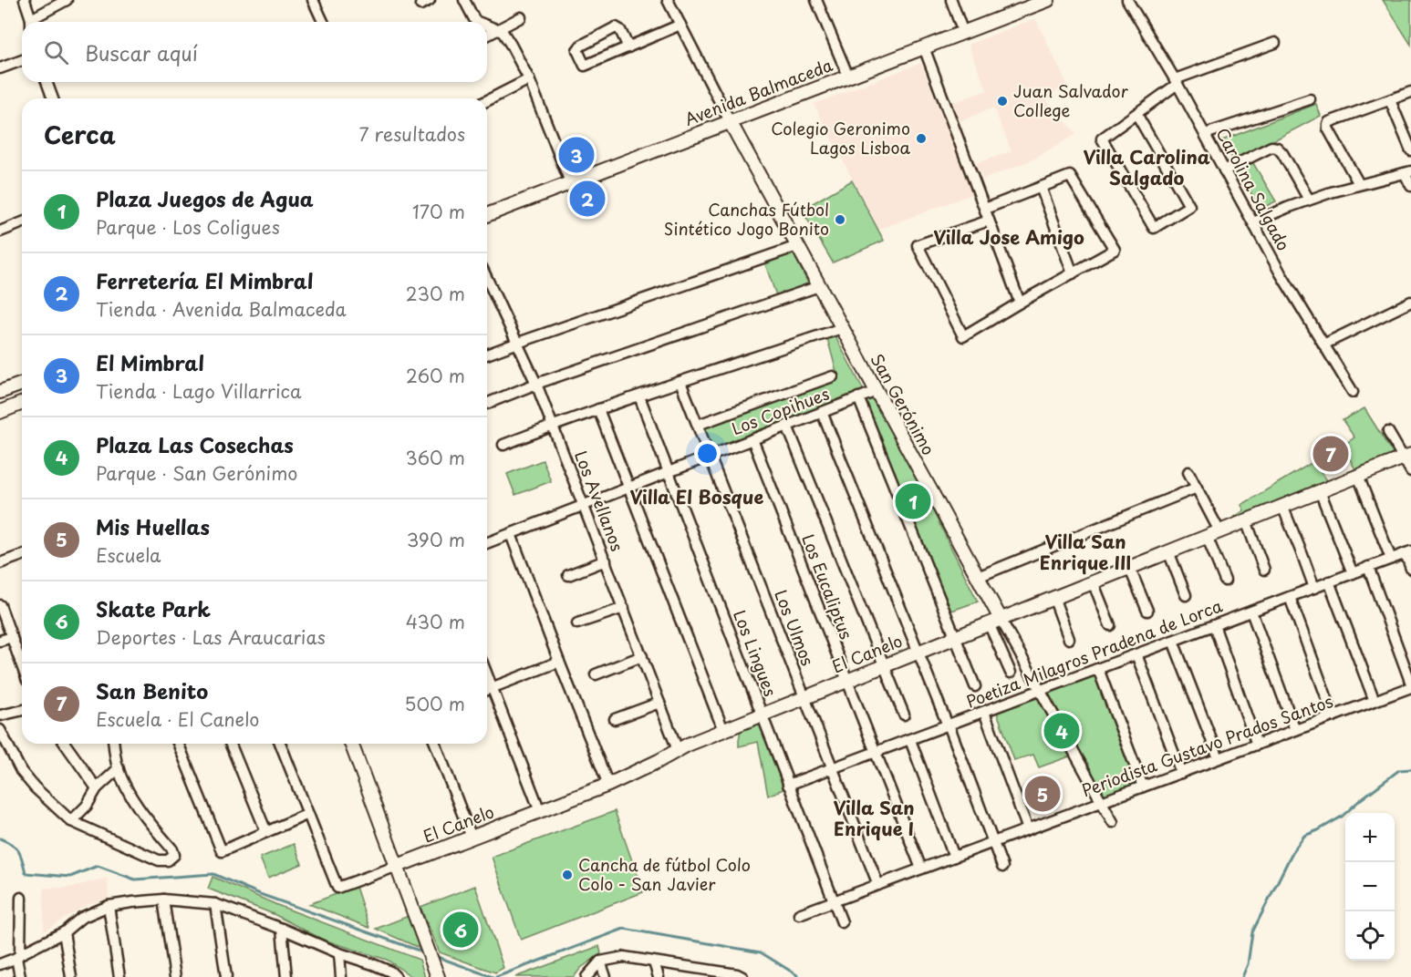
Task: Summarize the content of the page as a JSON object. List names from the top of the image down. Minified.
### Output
{"streets":{"street":["Avenida Balmaceda","Carolina Salgado","San Gerónimo","Los Copihues","Los Avellanos","Los Eucaliptus","Los Ulmos","Los Lingues","El Canelo","Poetiza Milagros Pradena de Lorca","Periodista Gustavo Prados Santos"]},"crossings":[["Avenida Balmaceda","San Gerónimo"],["San Gerónimo","Los Copihues"],["San Gerónimo","El Canelo"],["San Gerónimo","Poetiza Milagros Pradena de Lorca"],["San Gerónimo","Periodista Gustavo Prados Santos"],["Los Copihues","Los Avellanos"],["Los Copihues","Los Eucaliptus"],["Los Copihues","Los Ulmos"],["Los Copihues","Los Lingues"],["Los Avellanos","El Canelo"],["Los Eucaliptus","El Canelo"],["Los Eucaliptus","Poetiza Milagros Pradena de Lorca"],["Los Eucaliptus","Periodista Gustavo Prados Santos"],["Los Ulmos","El Canelo"],["Los Ulmos","Poetiza Milagros Pradena de Lorca"],["Los Ulmos","Periodista Gustavo Prados Santos"],["Los Lingues","El Canelo"],["Los Lingues","Poetiza Milagros Pradena de Lorca"],["Los Lingues","Periodista Gustavo Prados Santos"]],"districts":["Villa Carolina Salgado","Villa Jose Amigo","Villa El Bosque","Villa San Enrique III","Villa San Enrique I"],"places":["Juan Salvador College","Colegio Geronimo Lagos Lisboa","Canchas Fútbol Sintético Jogo Bonito","Cancha de fútbol Colo Colo - San Javier"],"page":{"search":"Buscar aquí","heading":["Cerca","7 resultados"],"pins":["3","2","7","1","4","5","6"],"list":[{"mark":"1","name":"Plaza Juegos de Agua","note":"Parque · Los Coligues","value":"170 m"},{"mark":"2","name":"Ferretería El Mimbral","note":"Tienda · Avenida Balmaceda","value":"230 m"},{"mark":"3","name":"El Mimbral","note":"Tienda · Lago Villarrica","value":"260 m"},{"mark":"4","name":"Plaza Las Cosechas","note":"Parque · San Gerónimo","value":"360 m"},{"mark":"5","name":"Mis Huellas","note":"Escuela","value":"390 m"},{"mark":"6","name":"Skate Park","note":"Deportes · Las Araucarias","value":"430 m"},{"mark":"7","name":"San Benito","note":"Escuela · El Canelo","value":"500 m"}],"map_buttons":["+","−"]}}
